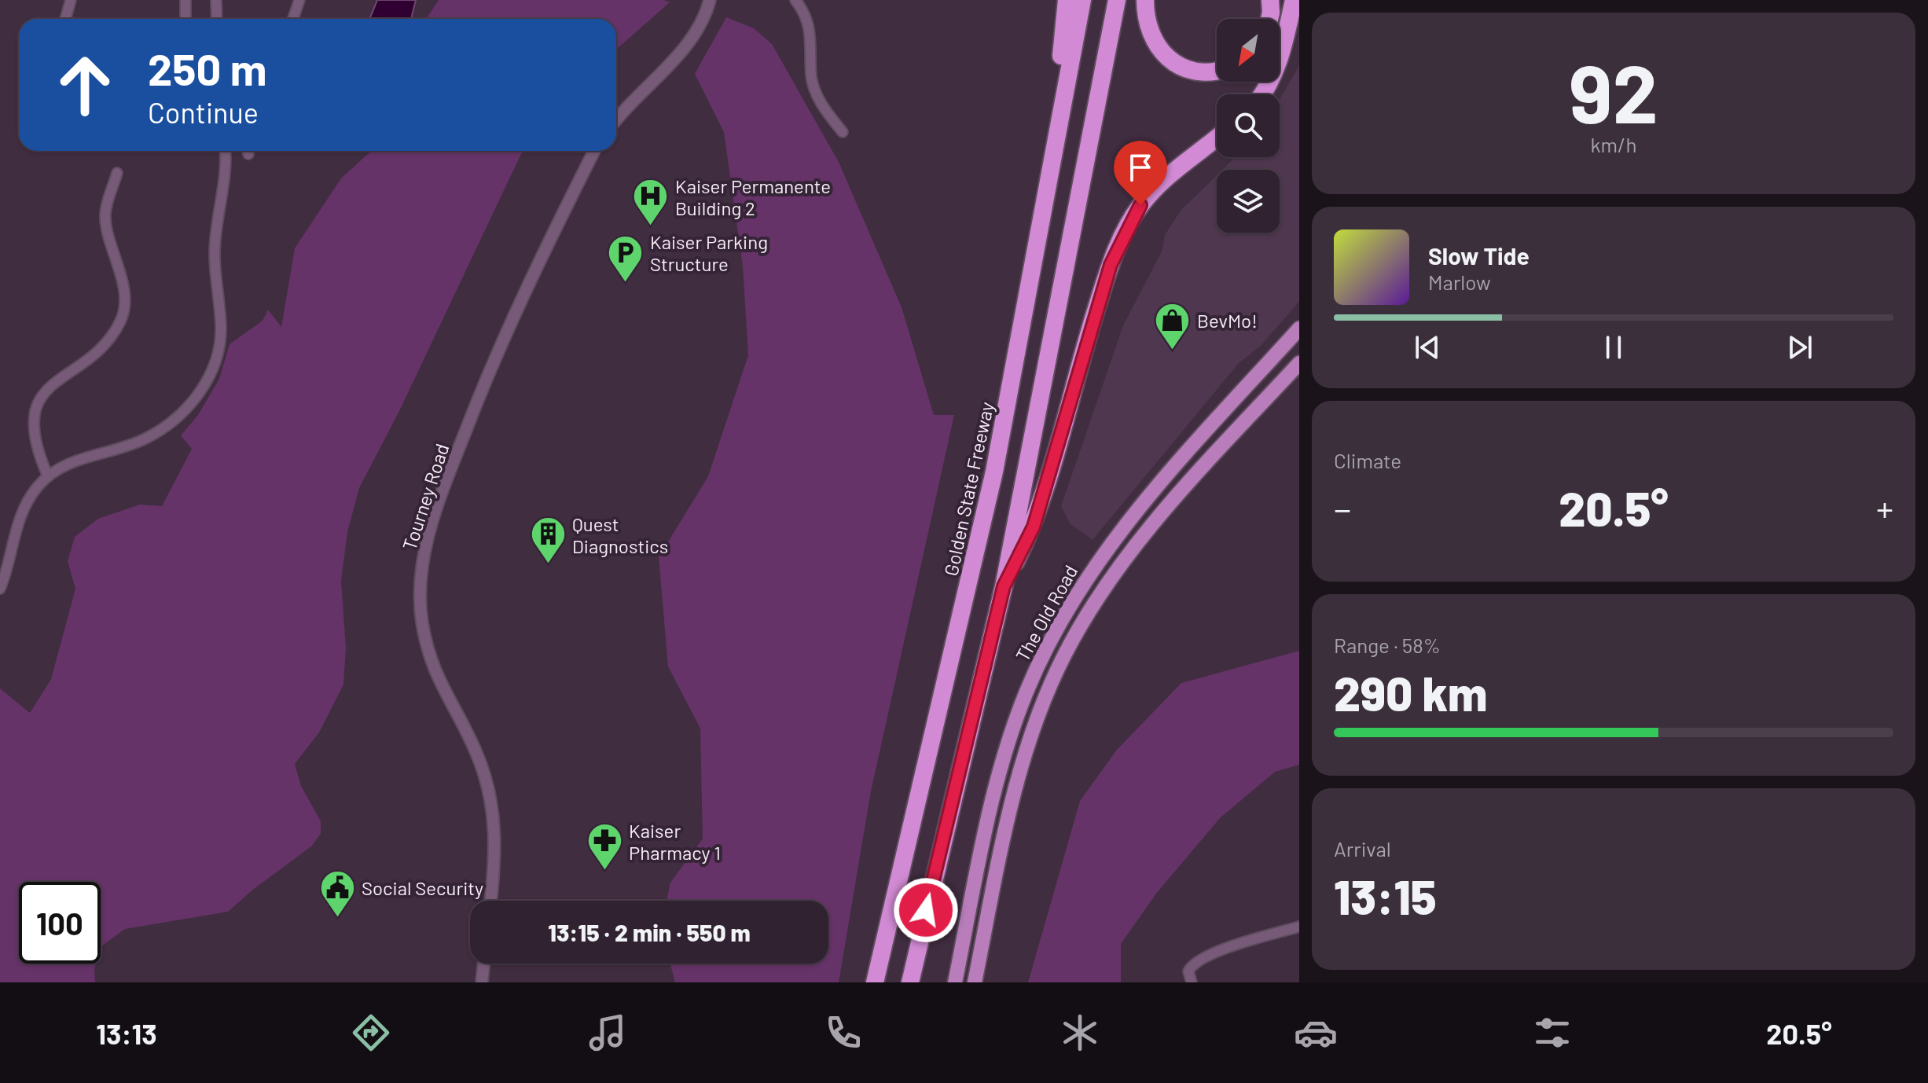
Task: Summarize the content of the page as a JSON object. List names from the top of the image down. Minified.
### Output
{"streets":{"highway":["Golden State Freeway"],"main road":["The Old Road"],"street":["Tourney Road"]},"places":{"hospital":["Kaiser Permanente Building 2"],"parking":["Kaiser Parking Structure"],"shop":["BevMo!"],"building":["Quest Diagnostics"],"pharmacy":["Kaiser Pharmacy 1"],"public building":["Social Security"]},"north":"bottom left","page":{"tile":[["92","km/h"],"Climate",["Range · 58%","290 km"],["Arrival","13:15"]],"turn":["250 m","Continue"],"song":["Slow Tide","Marlow"],"heat":["−","20.5°","+"],"limit":"100","trip":"13:15 · 2 min · 550 m","tabs":["13:13","20.5°"]}}
